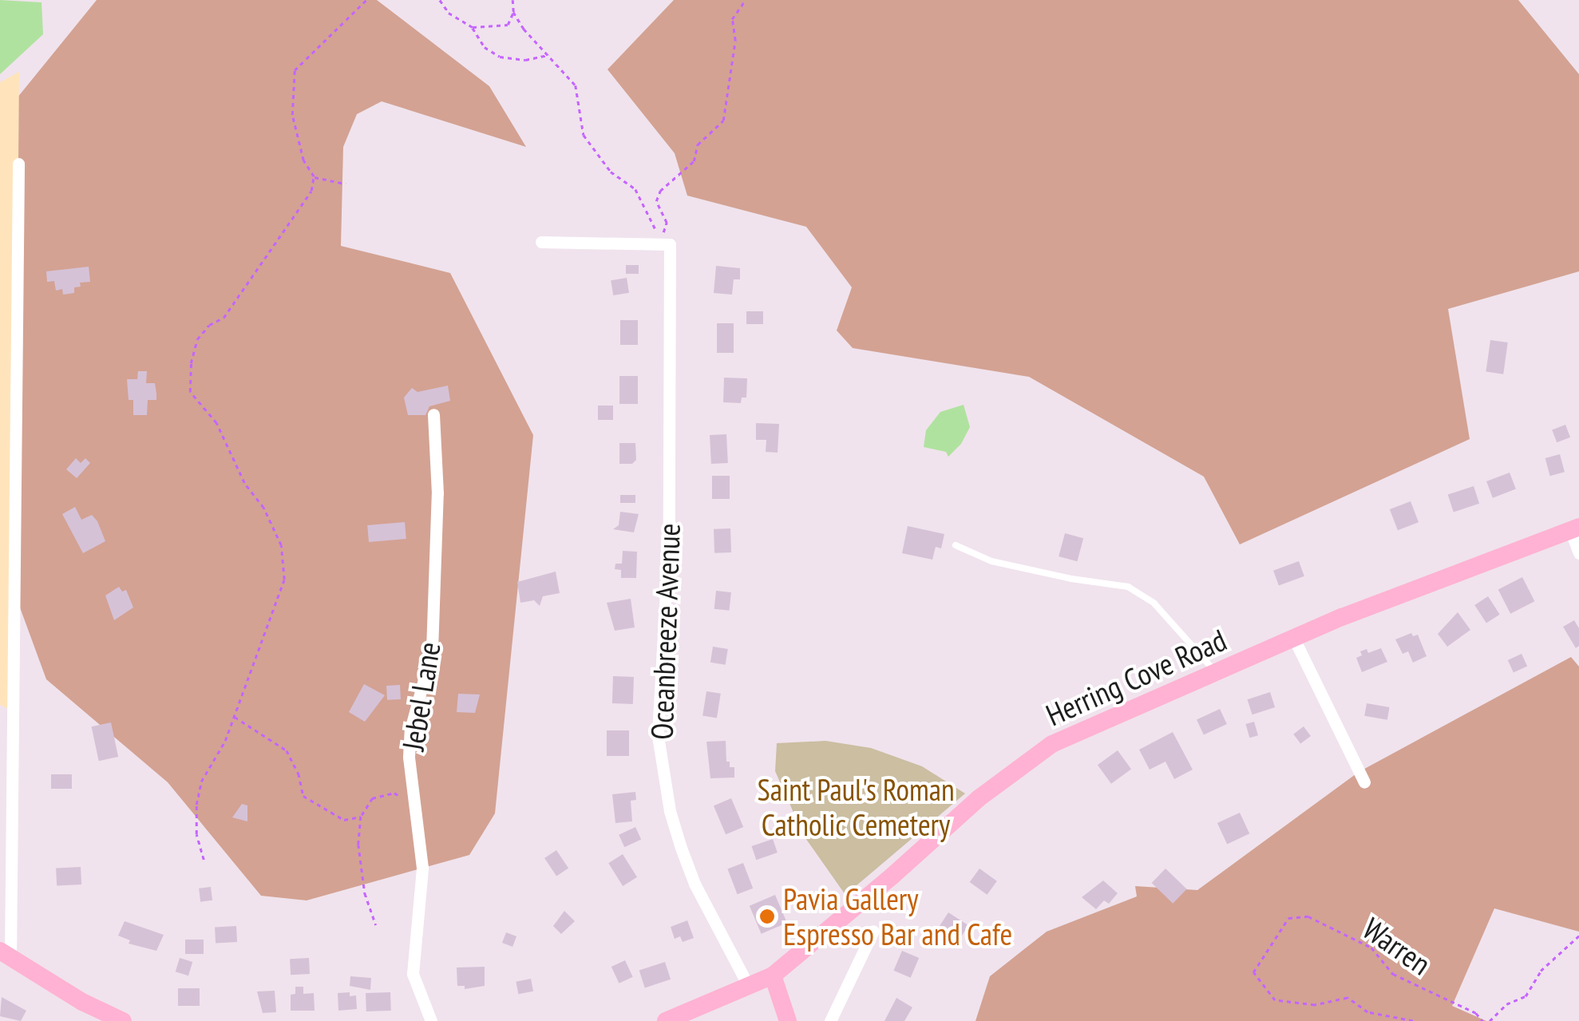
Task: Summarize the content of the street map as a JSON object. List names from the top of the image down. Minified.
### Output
{"streets":{"main road":["Herring Cove Road"],"street":["Oceanbreeze Avenue","Jebel Lane"],"path":["Warren"]},"crossings":[["Oceanbreeze Avenue","Herring Cove Road"]],"parks":["Saint Paul's Roman Catholic Cemetery"],"places":["Pavia Gallery Espresso Bar and Cafe"]}
